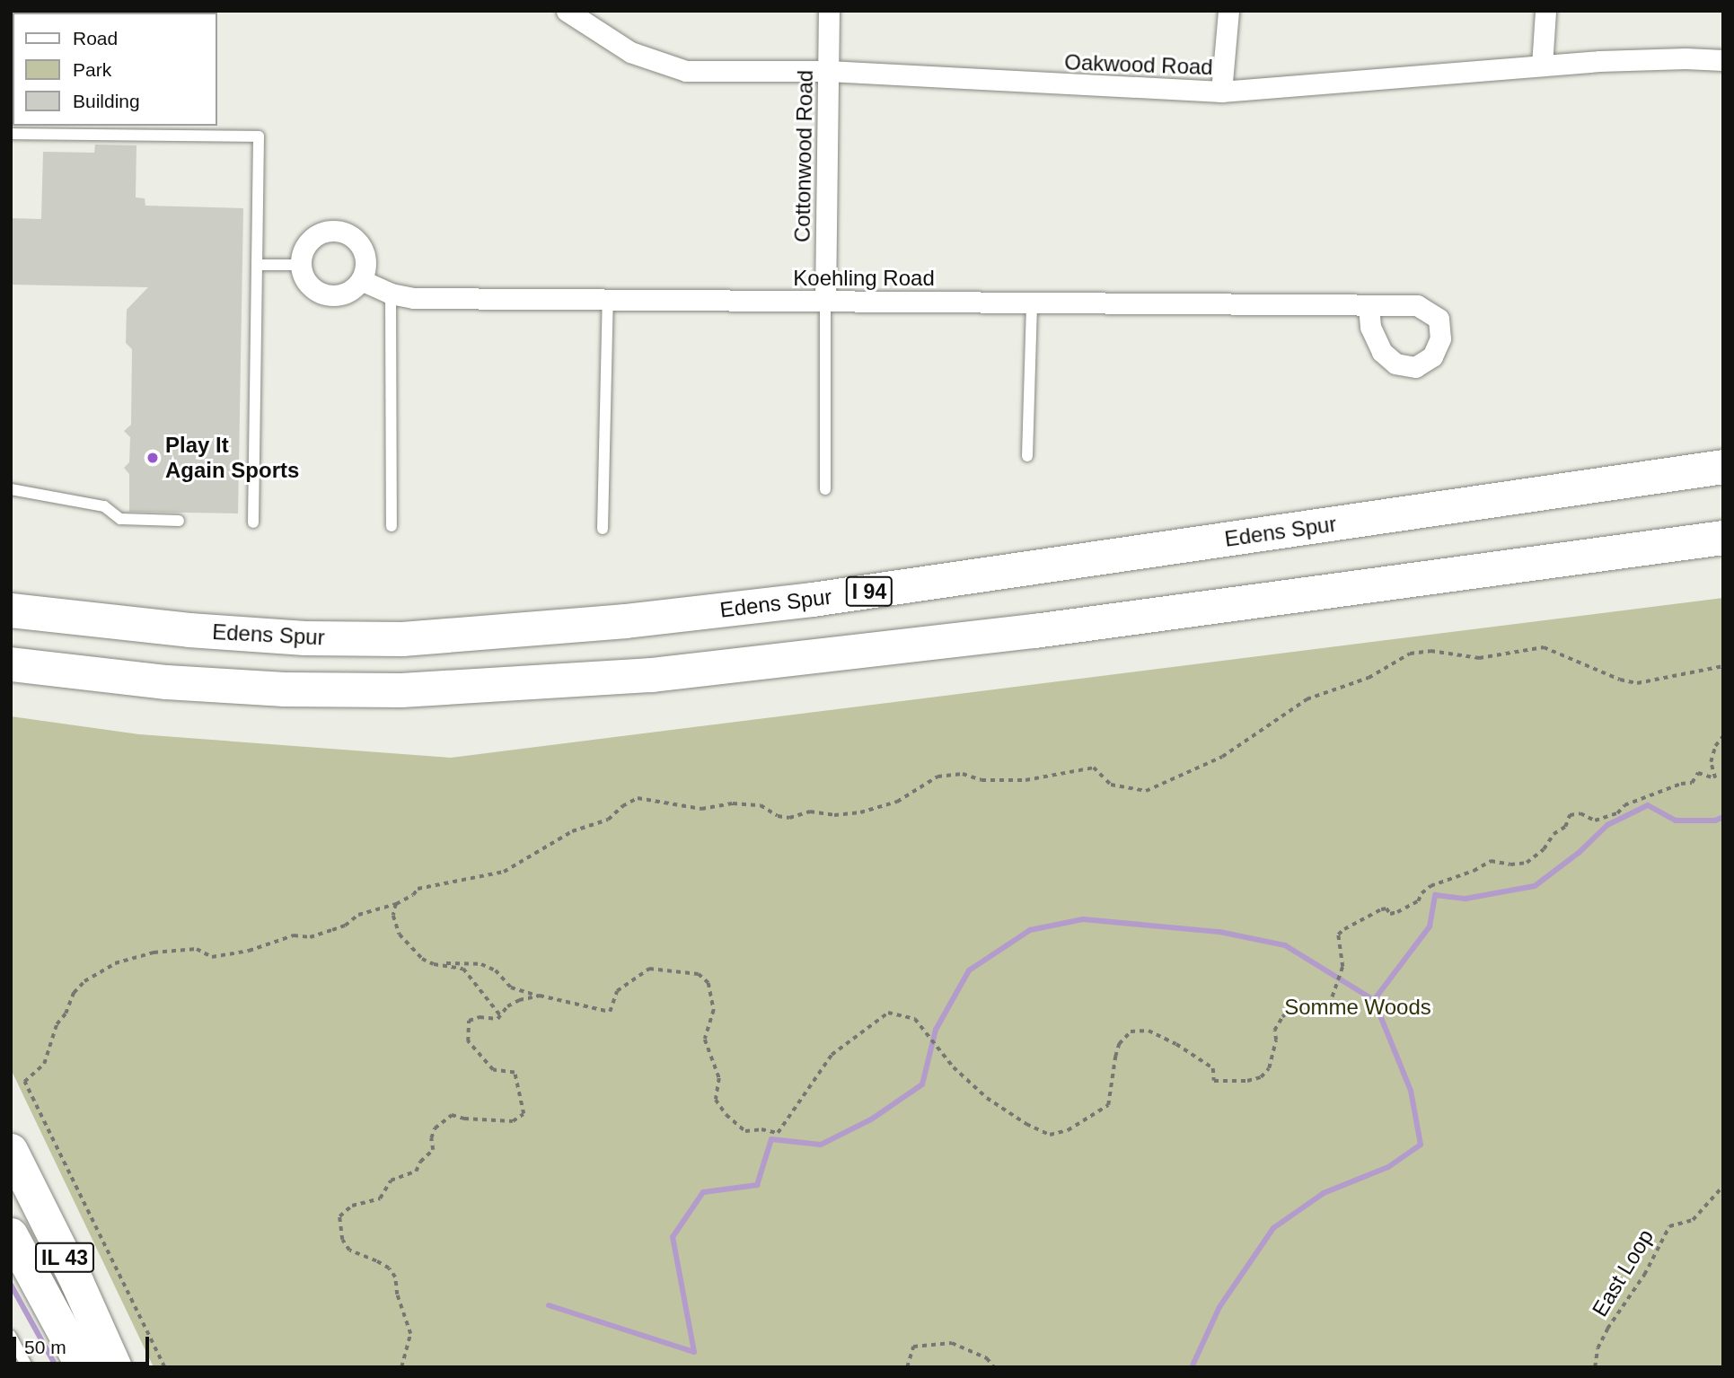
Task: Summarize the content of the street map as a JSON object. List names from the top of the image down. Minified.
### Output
{"streets":{"highway":["Edens Spur","I 94"],"main road":["IL 43"],"street":["Oakwood Road","Cottonwood Road","Koehling Road"],"path":["East Loop"]},"crossings":[["Oakwood Road","Cottonwood Road"],["Cottonwood Road","Koehling Road"]],"parks":["Somme Woods"],"places":["Play It Again Sports"],"legend":["Road","Park","Building"],"scale_bar":"50 m"}
